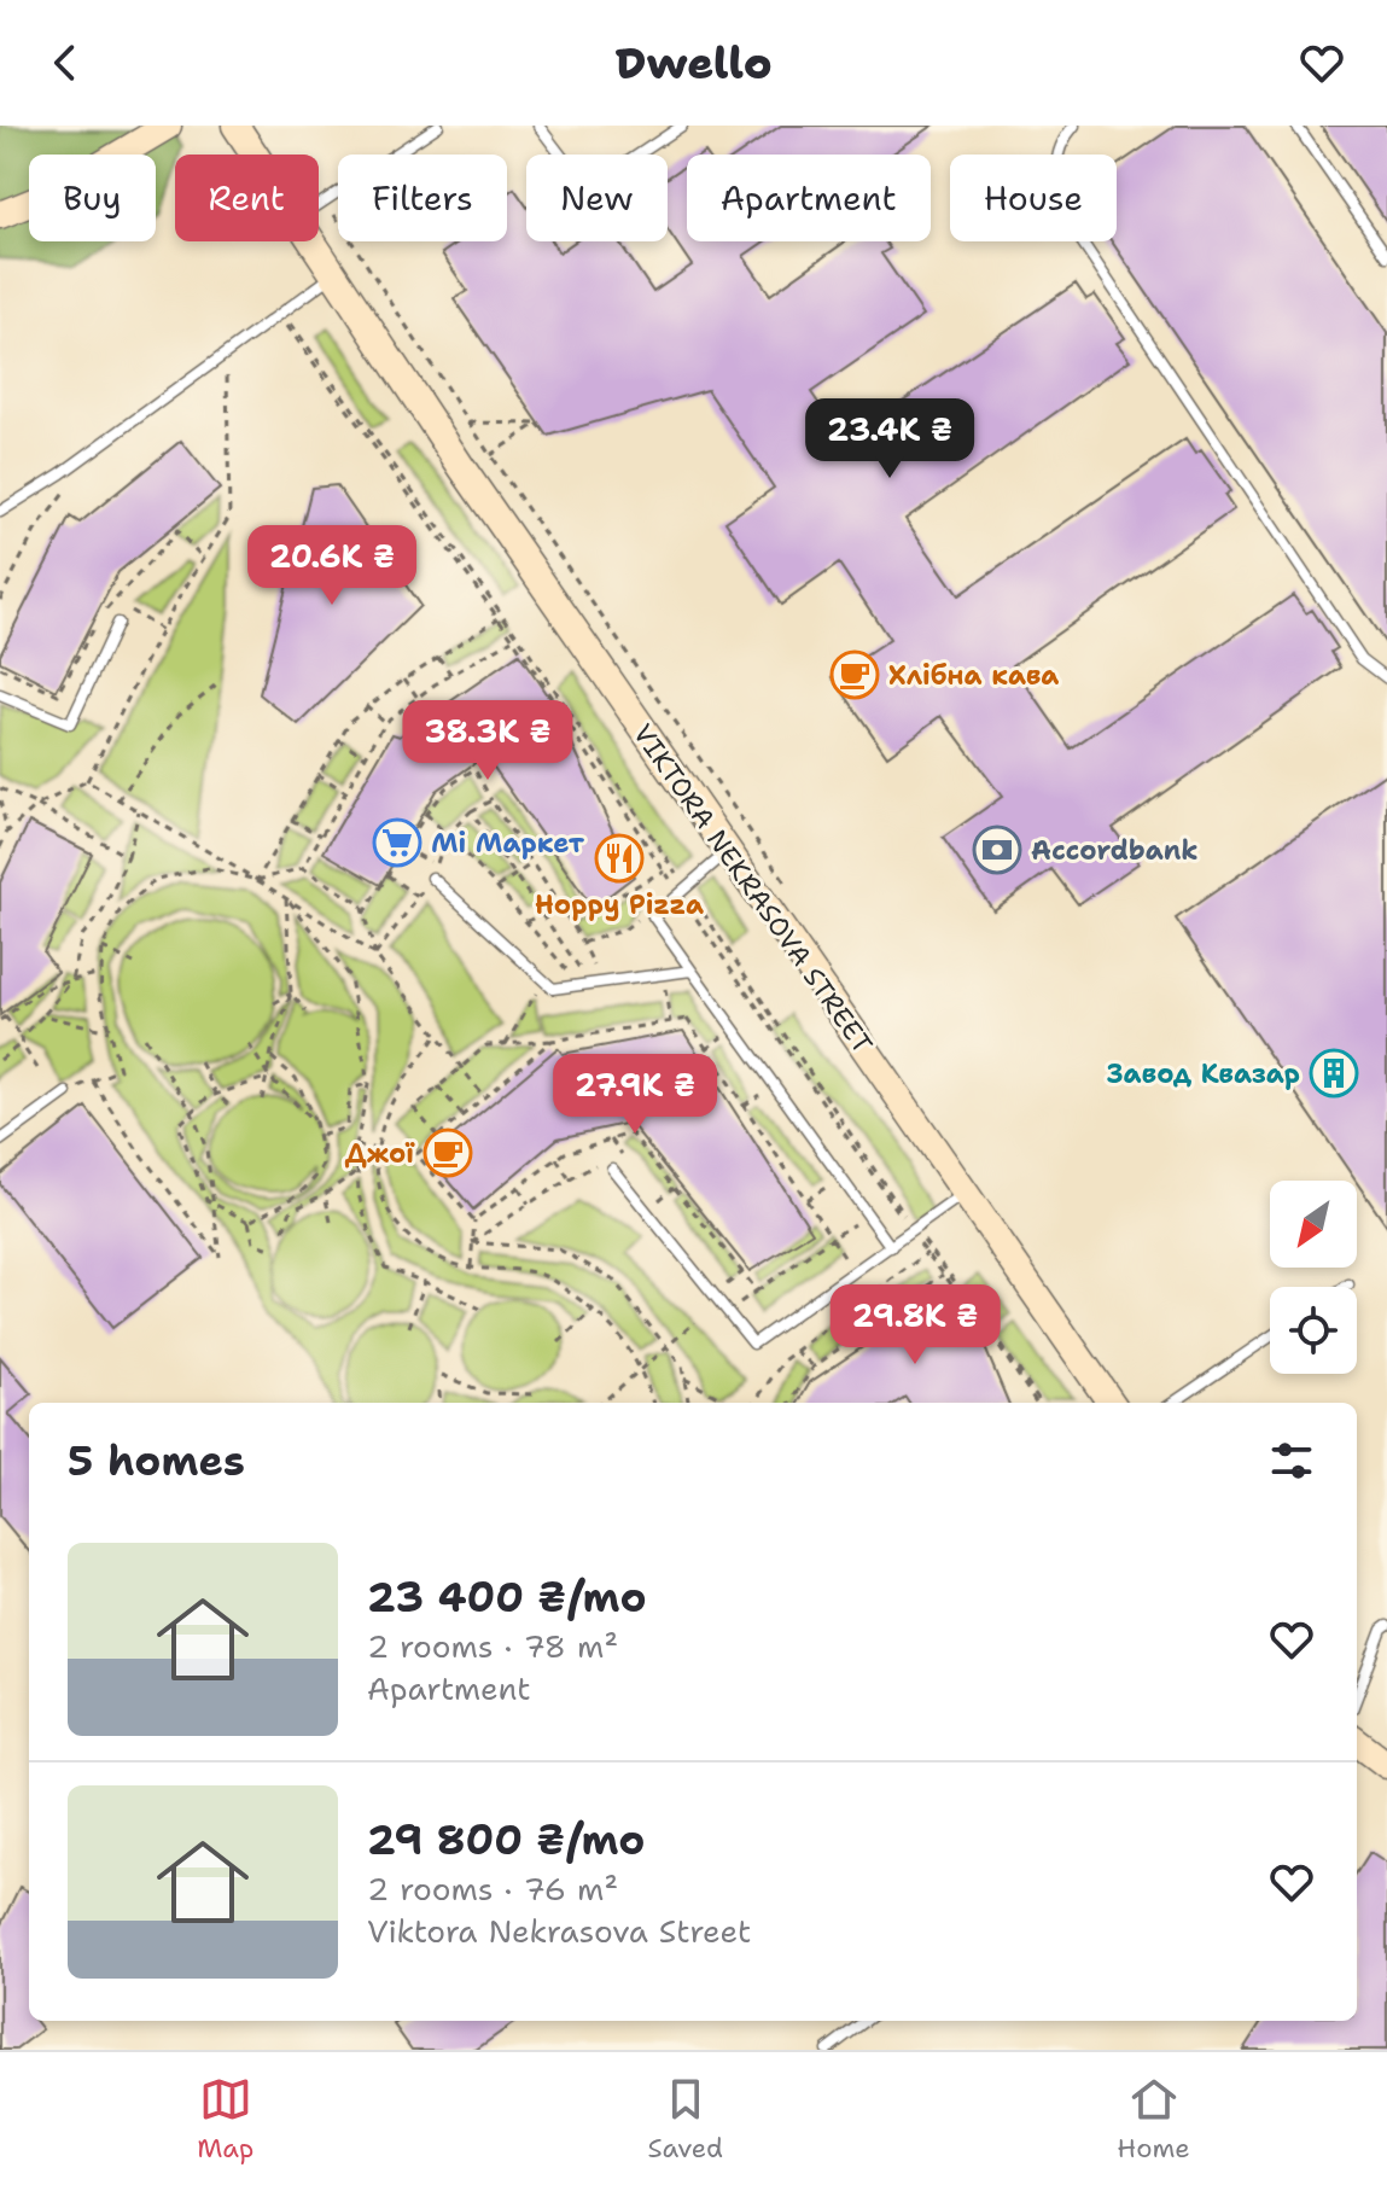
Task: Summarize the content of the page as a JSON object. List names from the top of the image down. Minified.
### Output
{"streets":{"main road":["VIKTORA NEKRASOVA STREET"]},"places":{"cafe":["Хлібна кава","Джої"],"supermarket":["Мі Маркет"],"bank":["Accordbank"],"restaurant":["Hoppy Pizza"],"building":["Завод Квазар"]},"north":"bottom left","page":{"header":"Dwello","chip":["Buy","Rent","Filters","New","Apartment","House"],"price":["23.4K ₴","20.6K ₴","38.3K ₴","27.9K ₴","29.8K ₴"],"heading":"5 homes","list":[{"name":"23 400 ₴/mo","note":"2 rooms · 78 m² · Apartment"},{"name":"29 800 ₴/mo","note":"2 rooms · 76 m² · Viktora Nekrasova Street"}],"tabs":["Map","Saved","Home"]}}
